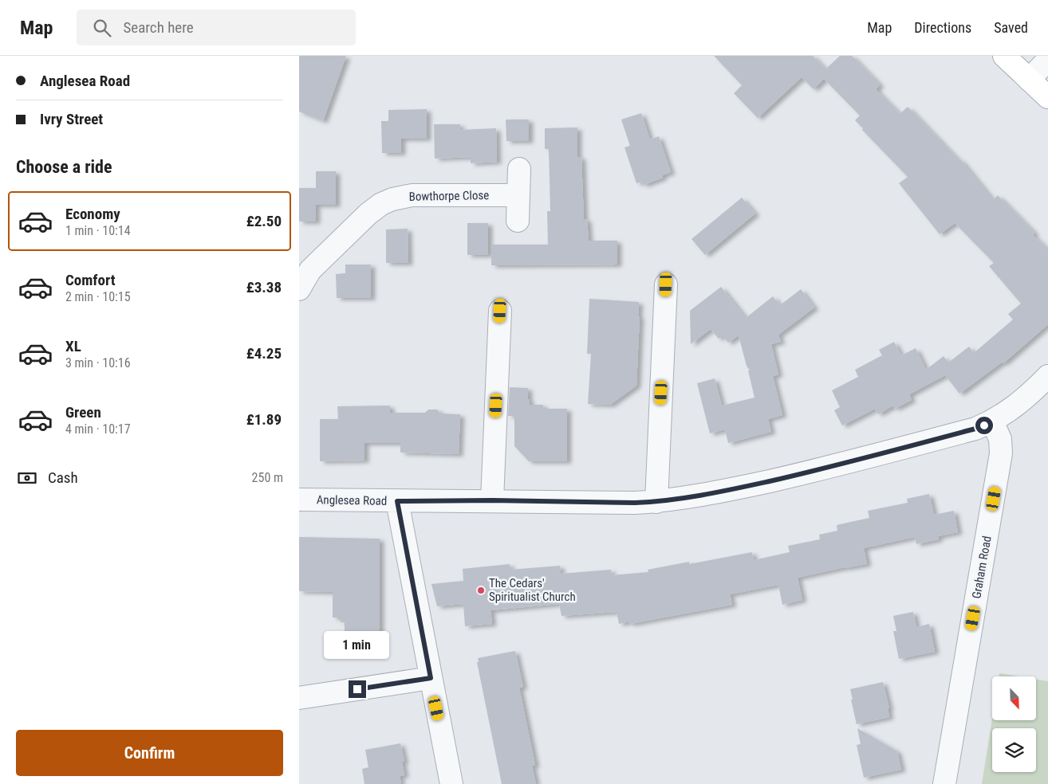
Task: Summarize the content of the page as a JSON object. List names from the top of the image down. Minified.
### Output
{"streets":{"street":["Bowthorpe Close","Anglesea Road","Graham Road"]},"crossings":[["Anglesea Road","Graham Road"]],"places":["The Cedars' Spiritualist Church"],"north":"bottom right","page":{"header":"Map","search":"Search here","nav":["Map","Directions","Saved"],"banner":["Anglesea Road","Ivry Street"],"heading":"Choose a ride","list":[{"name":"Economy","note":"1 min · 10:14","value":"£2.50"},{"name":"Comfort","note":"2 min · 10:15","value":"£3.38"},{"name":"XL","note":"3 min · 10:16","value":"£4.25"},{"name":"Green","note":"4 min · 10:17","value":"£1.89"}],"pay":["Cash","250 m"],"bubble":"1 min","buttons":"Confirm"}}
